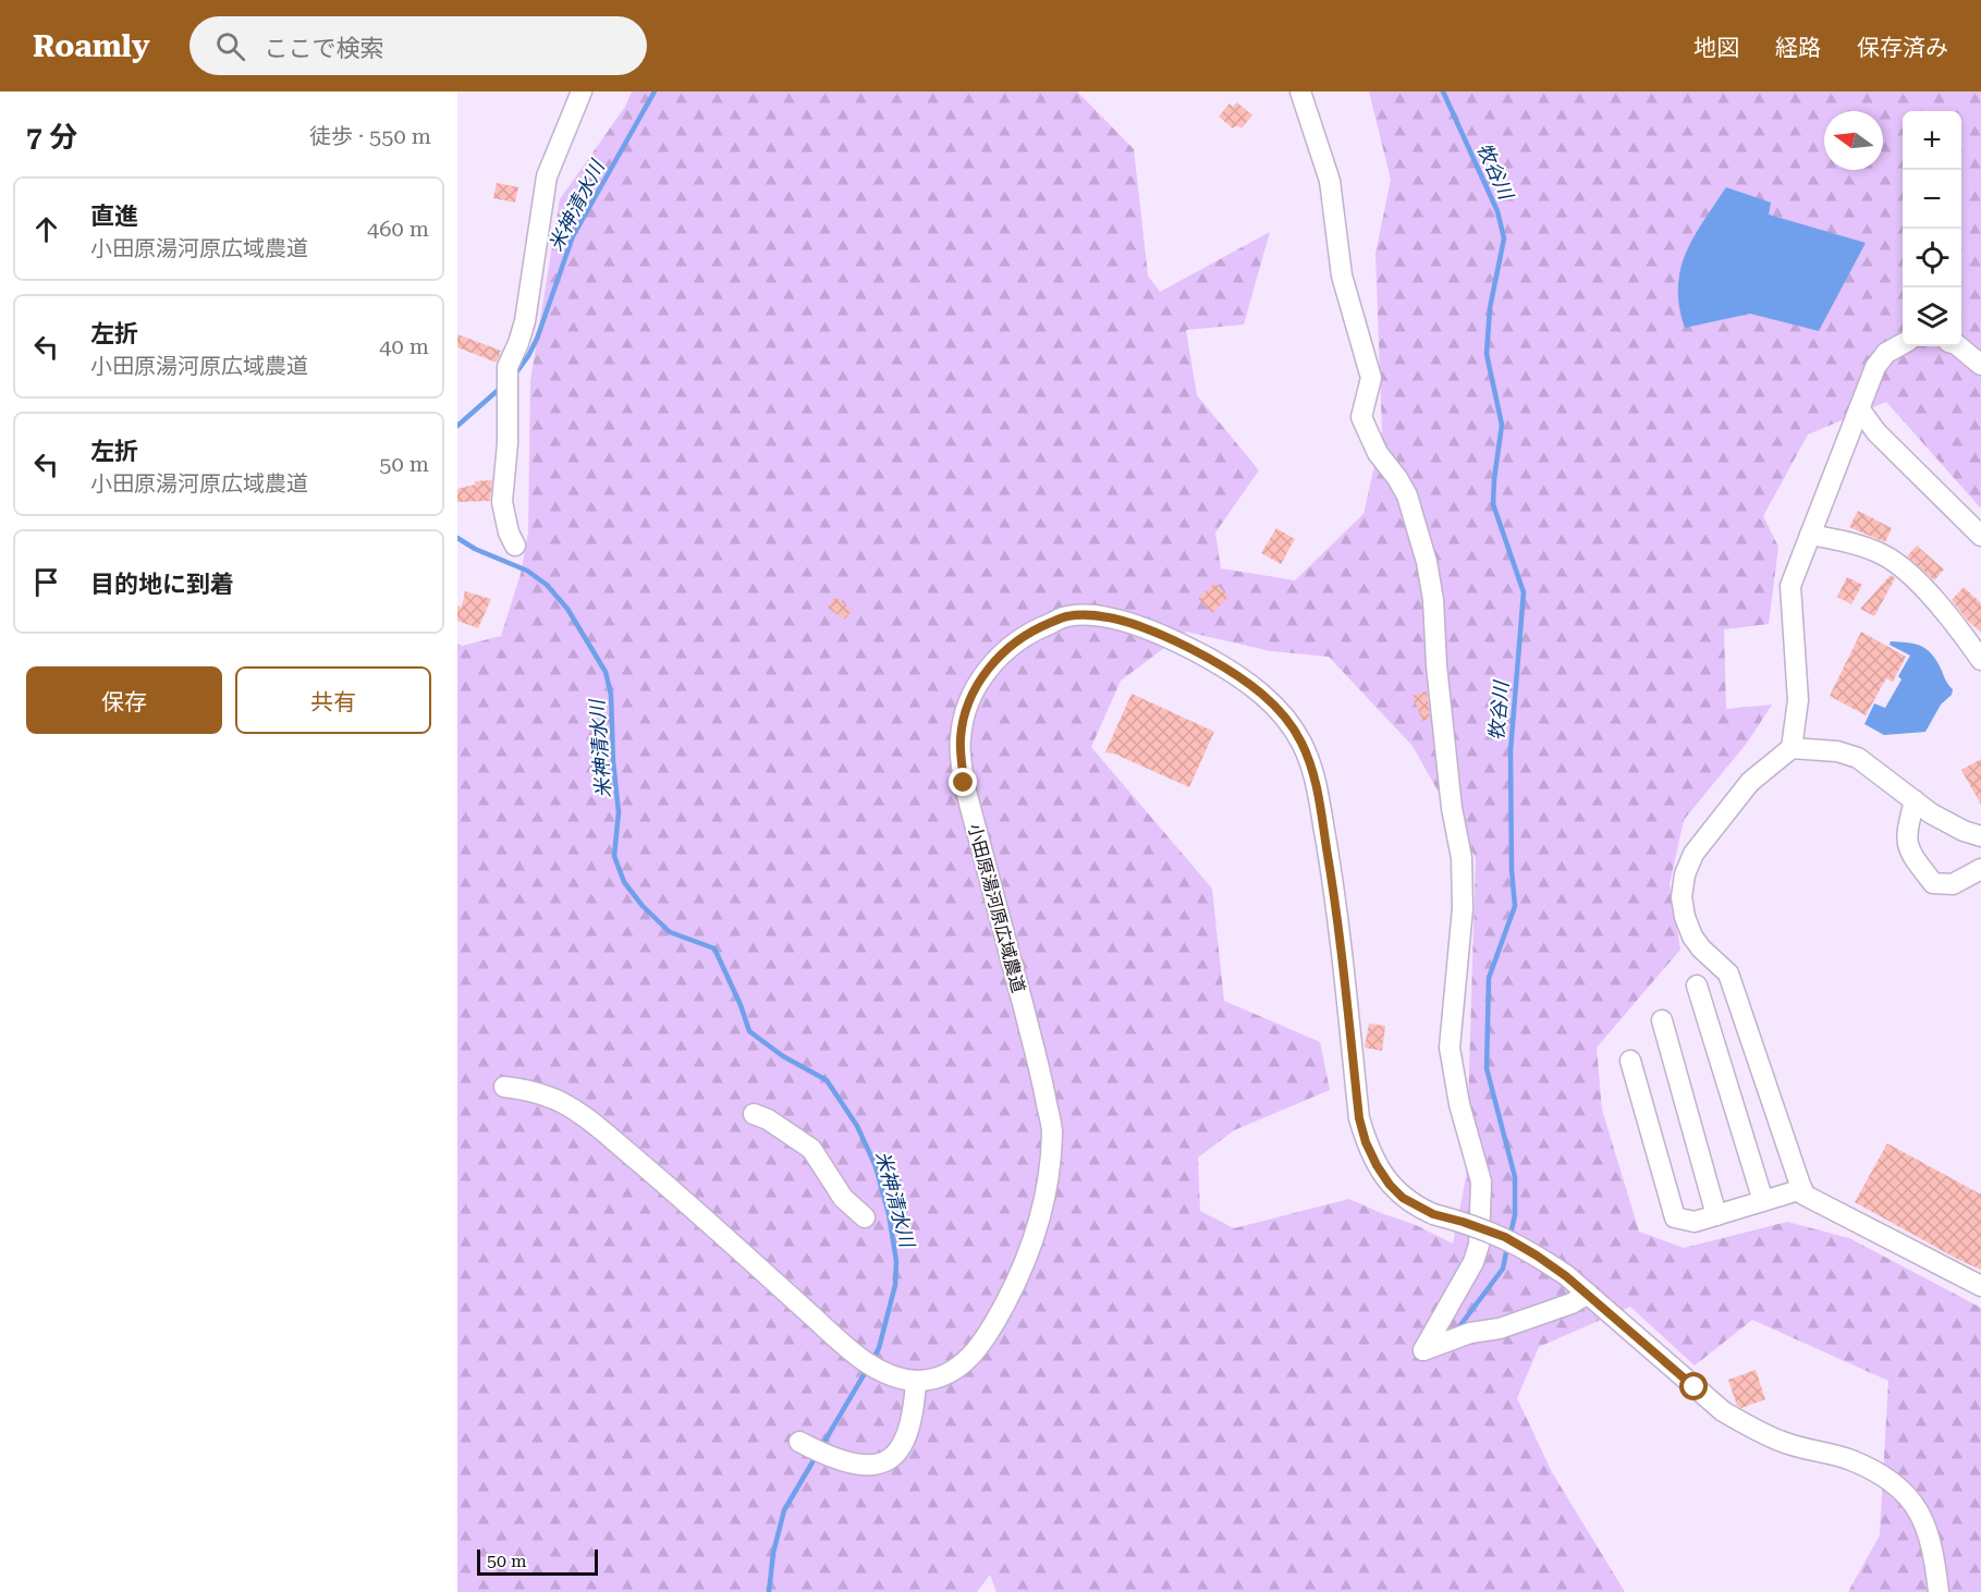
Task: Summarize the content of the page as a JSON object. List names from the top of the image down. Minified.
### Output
{"streets":{"street":["小田原湯河原広域農道"]},"water":["牧谷川","米神清水川"],"scale_bar":"50 m","north":"left","page":{"header":"Roamly","search":"ここで検索","nav":["地図","経路","保存済み"],"heading":["7 分","徒歩 · 550 m"],"map_buttons":["+","−"],"list":[["直進","小田原湯河原広域農道","460 m"],["左折","小田原湯河原広域農道","40 m"],["左折","小田原湯河原広域農道","50 m"],"目的地に到着"],"buttons":["保存","共有"],"scale":"50 m"}}
